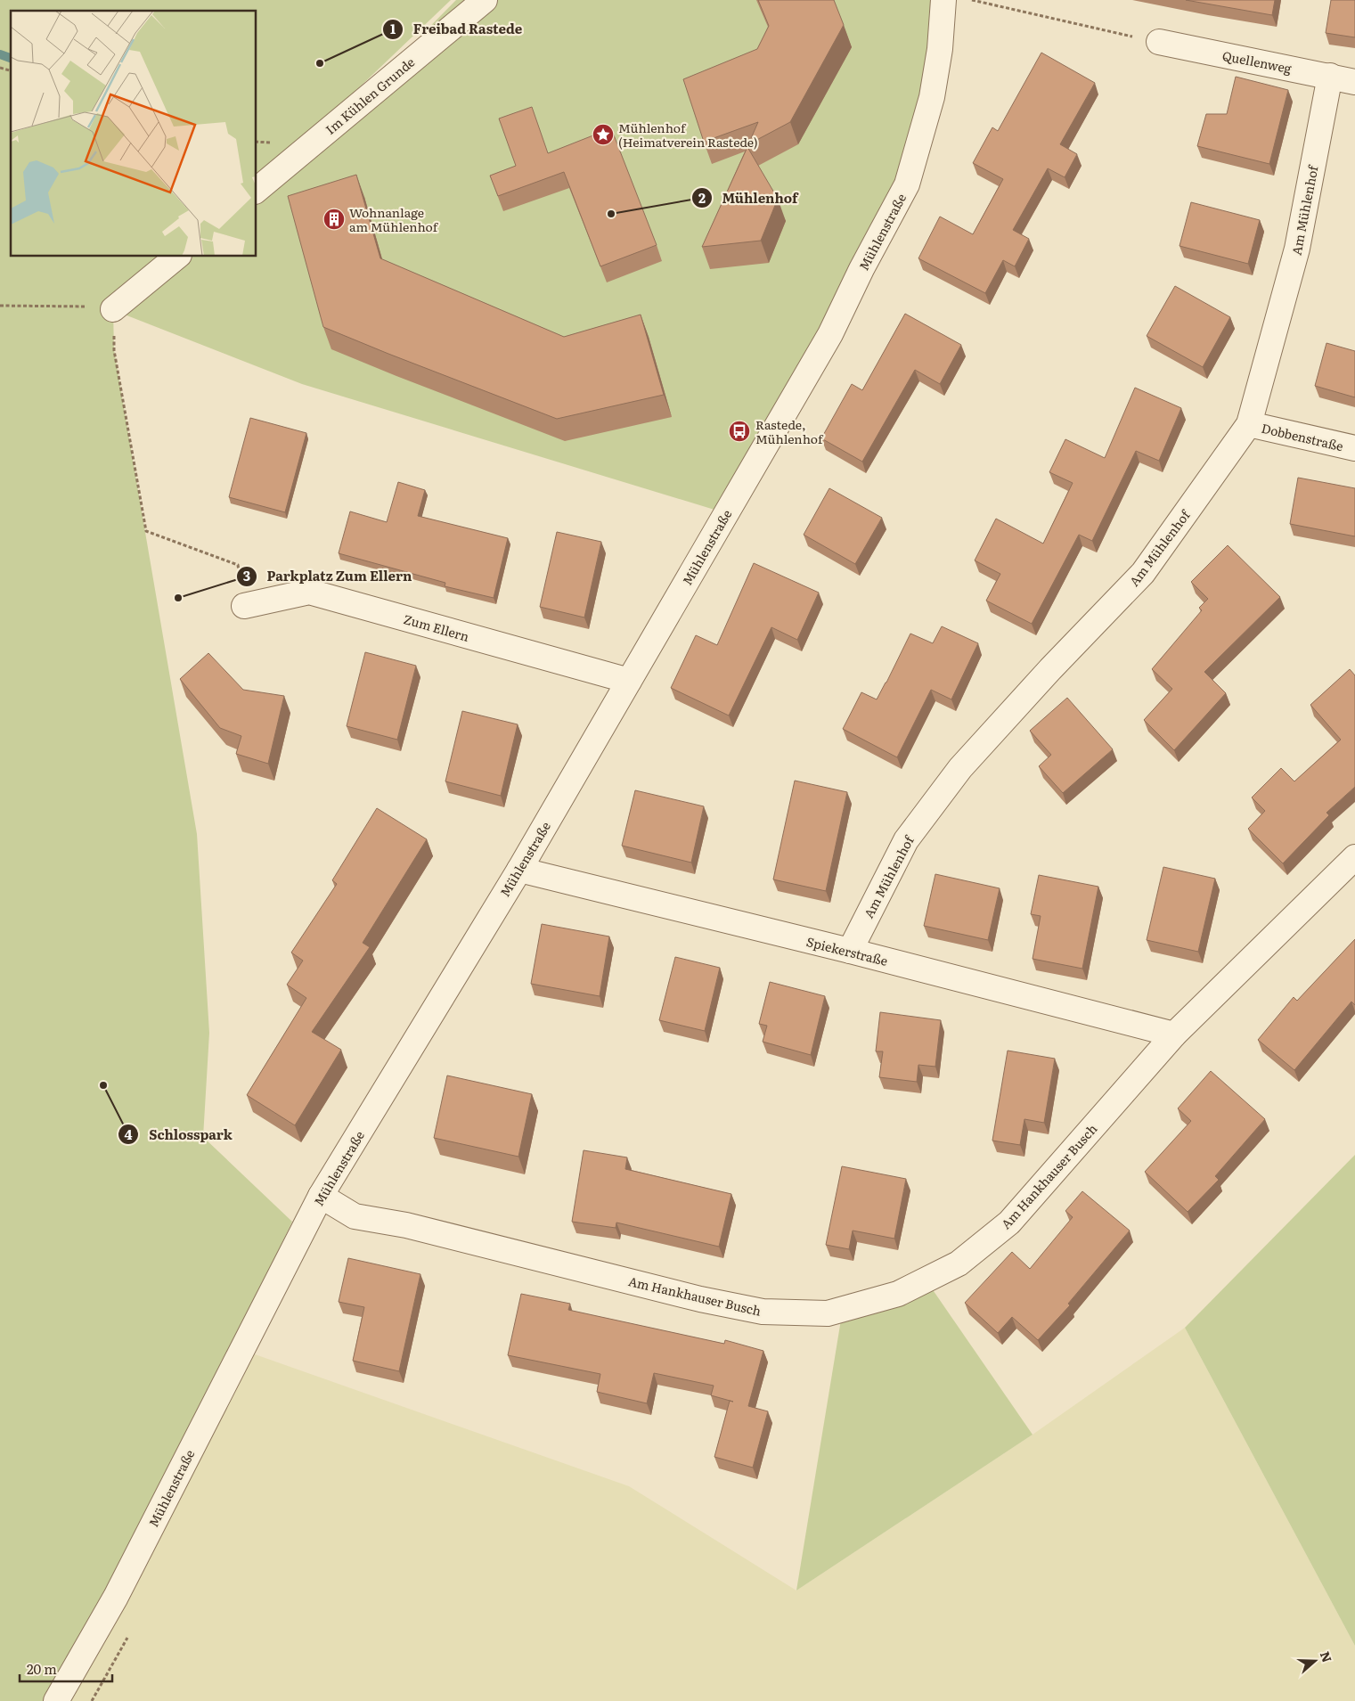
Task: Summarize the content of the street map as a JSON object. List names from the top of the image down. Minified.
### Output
{"streets":{"street":["Quellenweg","Im Kühlen Grunde","Am Mühlenhof","Mühlenstraße","Dobbenstraße","Zum Ellern","Spiekerstraße","Am Hankhauser Busch"]},"crossings":[["Quellenweg","Am Mühlenhof"],["Am Mühlenhof","Dobbenstraße"],["Am Mühlenhof","Spiekerstraße"],["Mühlenstraße","Zum Ellern"],["Mühlenstraße","Spiekerstraße"],["Mühlenstraße","Am Hankhauser Busch"],["Spiekerstraße","Am Hankhauser Busch"]],"places":{"other":["Freibad Rastede","Mühlenhof","Parkplatz Zum Ellern","Schlosspark"],"place":["Mühlenhof (Heimatverein Rastede)"],"building":["Wohnanlage am Mühlenhof"],"bus stop":["Rastede, Mühlenhof"]},"scale_bar":"20 m","north":"right"}
